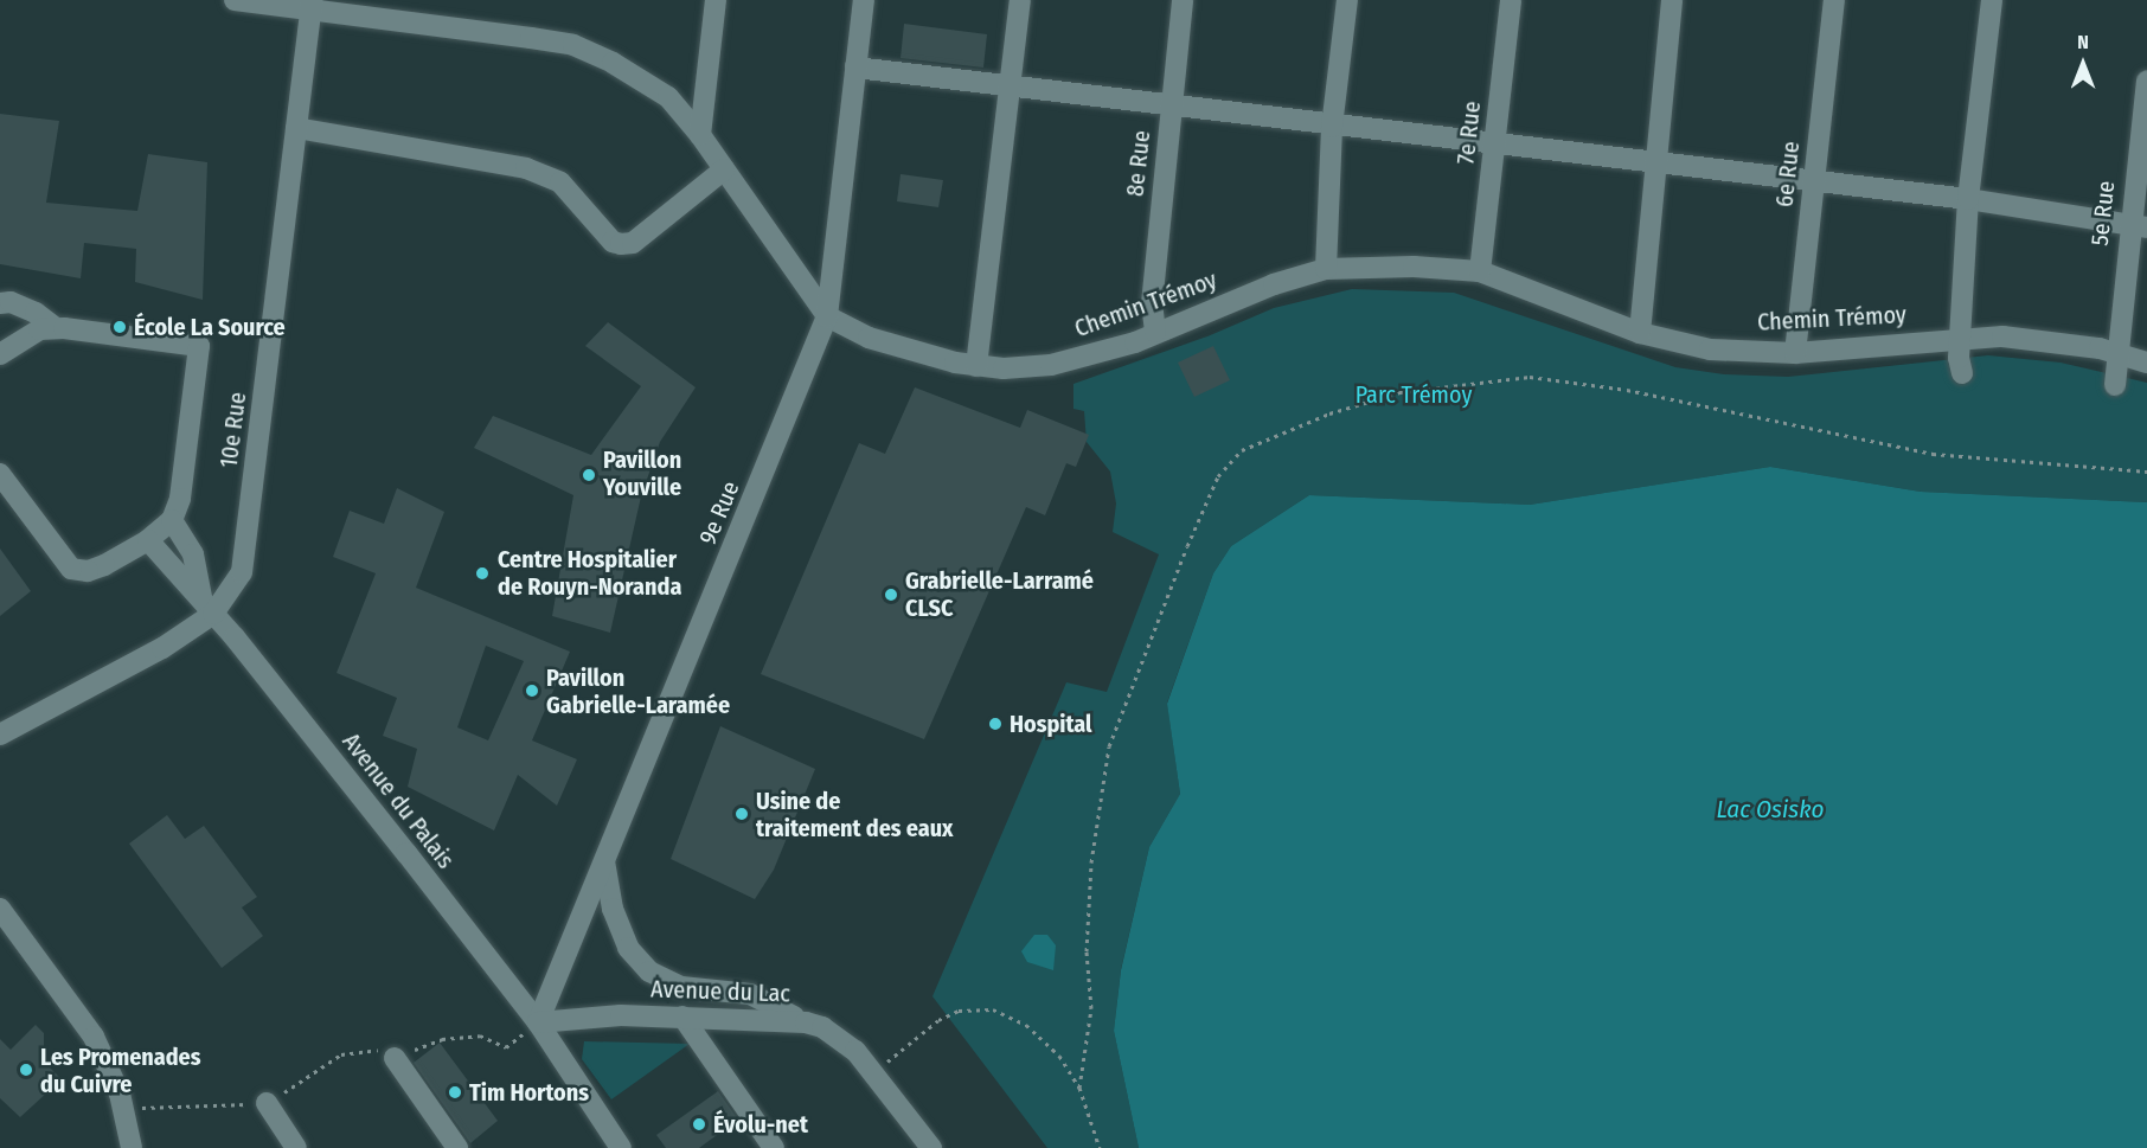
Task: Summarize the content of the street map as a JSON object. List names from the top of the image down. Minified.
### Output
{"streets":{"street":["7e Rue","8e Rue","6e Rue","5e Rue","Chemin Trémoy","10e Rue","9e Rue","Avenue du Palais","Avenue du Lac"]},"crossings":[["7e Rue","Chemin Trémoy"],["8e Rue","Chemin Trémoy"],["6e Rue","Chemin Trémoy"],["5e Rue","Chemin Trémoy"],["Chemin Trémoy","10e Rue"],["Chemin Trémoy","9e Rue"],["10e Rue","Avenue du Palais"],["9e Rue","Avenue du Palais"],["9e Rue","Avenue du Lac"],["Avenue du Palais","Avenue du Lac"]],"water":["Lac Osisko"],"parks":["Parc Trémoy"],"places":["École La Source","Pavillon Youville","Centre Hospitalier de Rouyn-Noranda","Grabrielle-Larramé CLSC","Pavillon Gabrielle-Laramée","Hospital","Usine de traitement des eaux","Les Promenades du Cuivre","Tim Hortons","Évolu-net"],"north":"top"}
